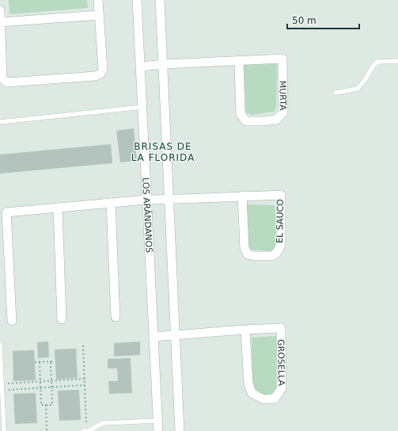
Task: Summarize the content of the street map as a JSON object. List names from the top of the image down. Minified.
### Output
{"streets":{"street":["MURTA","LOS ARÁNDANOS","EL SAUCO","GROSELLA"]},"crossings":[["MURTA","LOS ARÁNDANOS"],["LOS ARÁNDANOS","EL SAUCO"],["LOS ARÁNDANOS","GROSELLA"]],"districts":["BRISAS DE LA FLORIDA"],"scale_bar":"50 m"}
